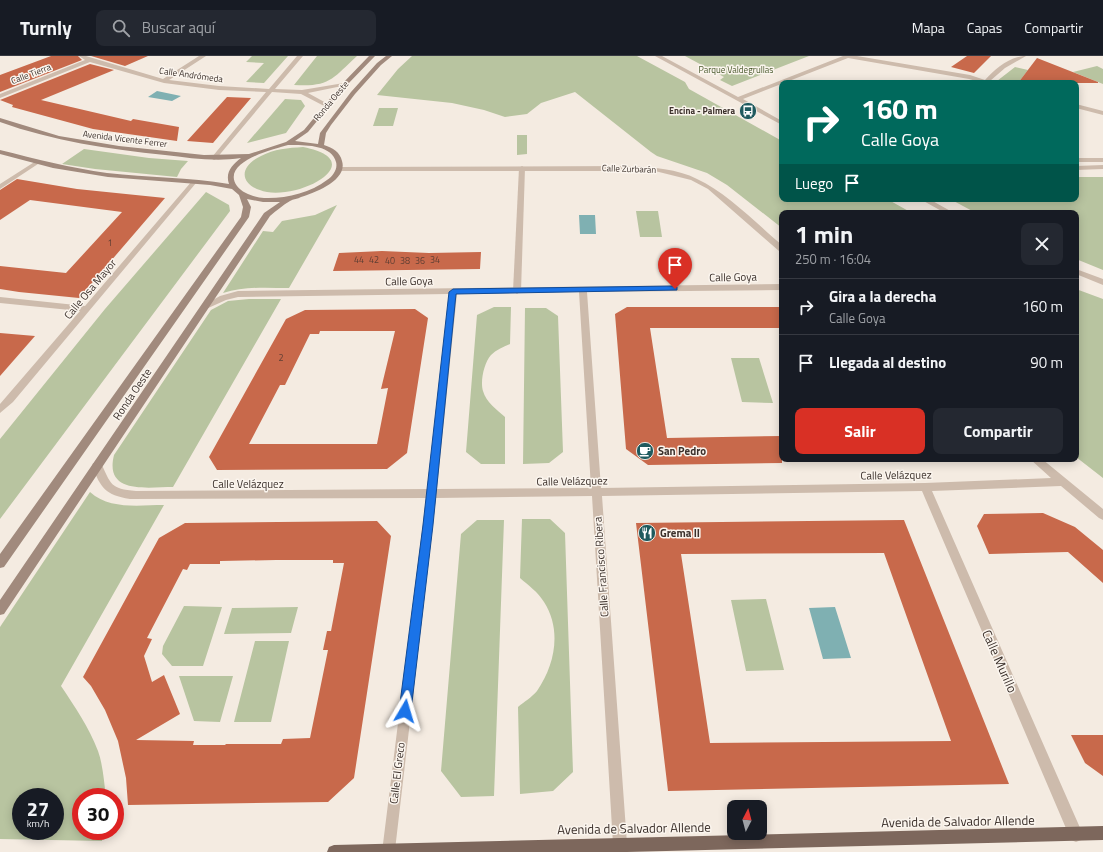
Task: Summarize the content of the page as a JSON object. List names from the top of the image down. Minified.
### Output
{"streets":{"main road":["Ronda Oeste","Avenida Vicente Ferrer","Avenida de Salvador Allende"],"street":["Calle Tierra","Calle Andrómeda","Calle Zurbarán","Calle Goya","Calle Osa Mayor","Calle Velázquez","Calle Francisco Ribera","Calle Murillo","Calle El Greco"]},"crossings":[["Calle Tierra","Calle Andrómeda"],["Calle Andrómeda","Ronda Oeste"],["Ronda Oeste","Calle Goya"],["Ronda Oeste","Calle Velázquez"],["Calle Goya","Calle Francisco Ribera"],["Calle Goya","Calle El Greco"],["Calle Velázquez","Calle Francisco Ribera"],["Calle Velázquez","Calle Murillo"],["Calle Velázquez","Calle El Greco"],["Calle Francisco Ribera","Avenida de Salvador Allende"],["Calle Murillo","Avenida de Salvador Allende"],["Calle El Greco","Avenida de Salvador Allende"]],"parks":["Parque Valdegrullas"],"places":{"bus stop":["Encina - Palmera"],"cafe":["San Pedro"],"restaurant":["Grema II"]},"house_numbers":["1","44","42","34","40","38","36","2"],"north":"top","page":{"header":"Turnly","search":"Buscar aquí","nav":["Mapa","Capas","Compartir"],"turn":["160 m","Calle Goya"],"then":"Luego","heading":["1 min","250 m · 16:04"],"list":[{"name":"Gira a la derecha","note":"Calle Goya","value":"160 m"},{"name":"Llegada al destino","value":"90 m"}],"buttons":["Salir","Compartir"],"speed":"27 km/h","limit":"30"}}
